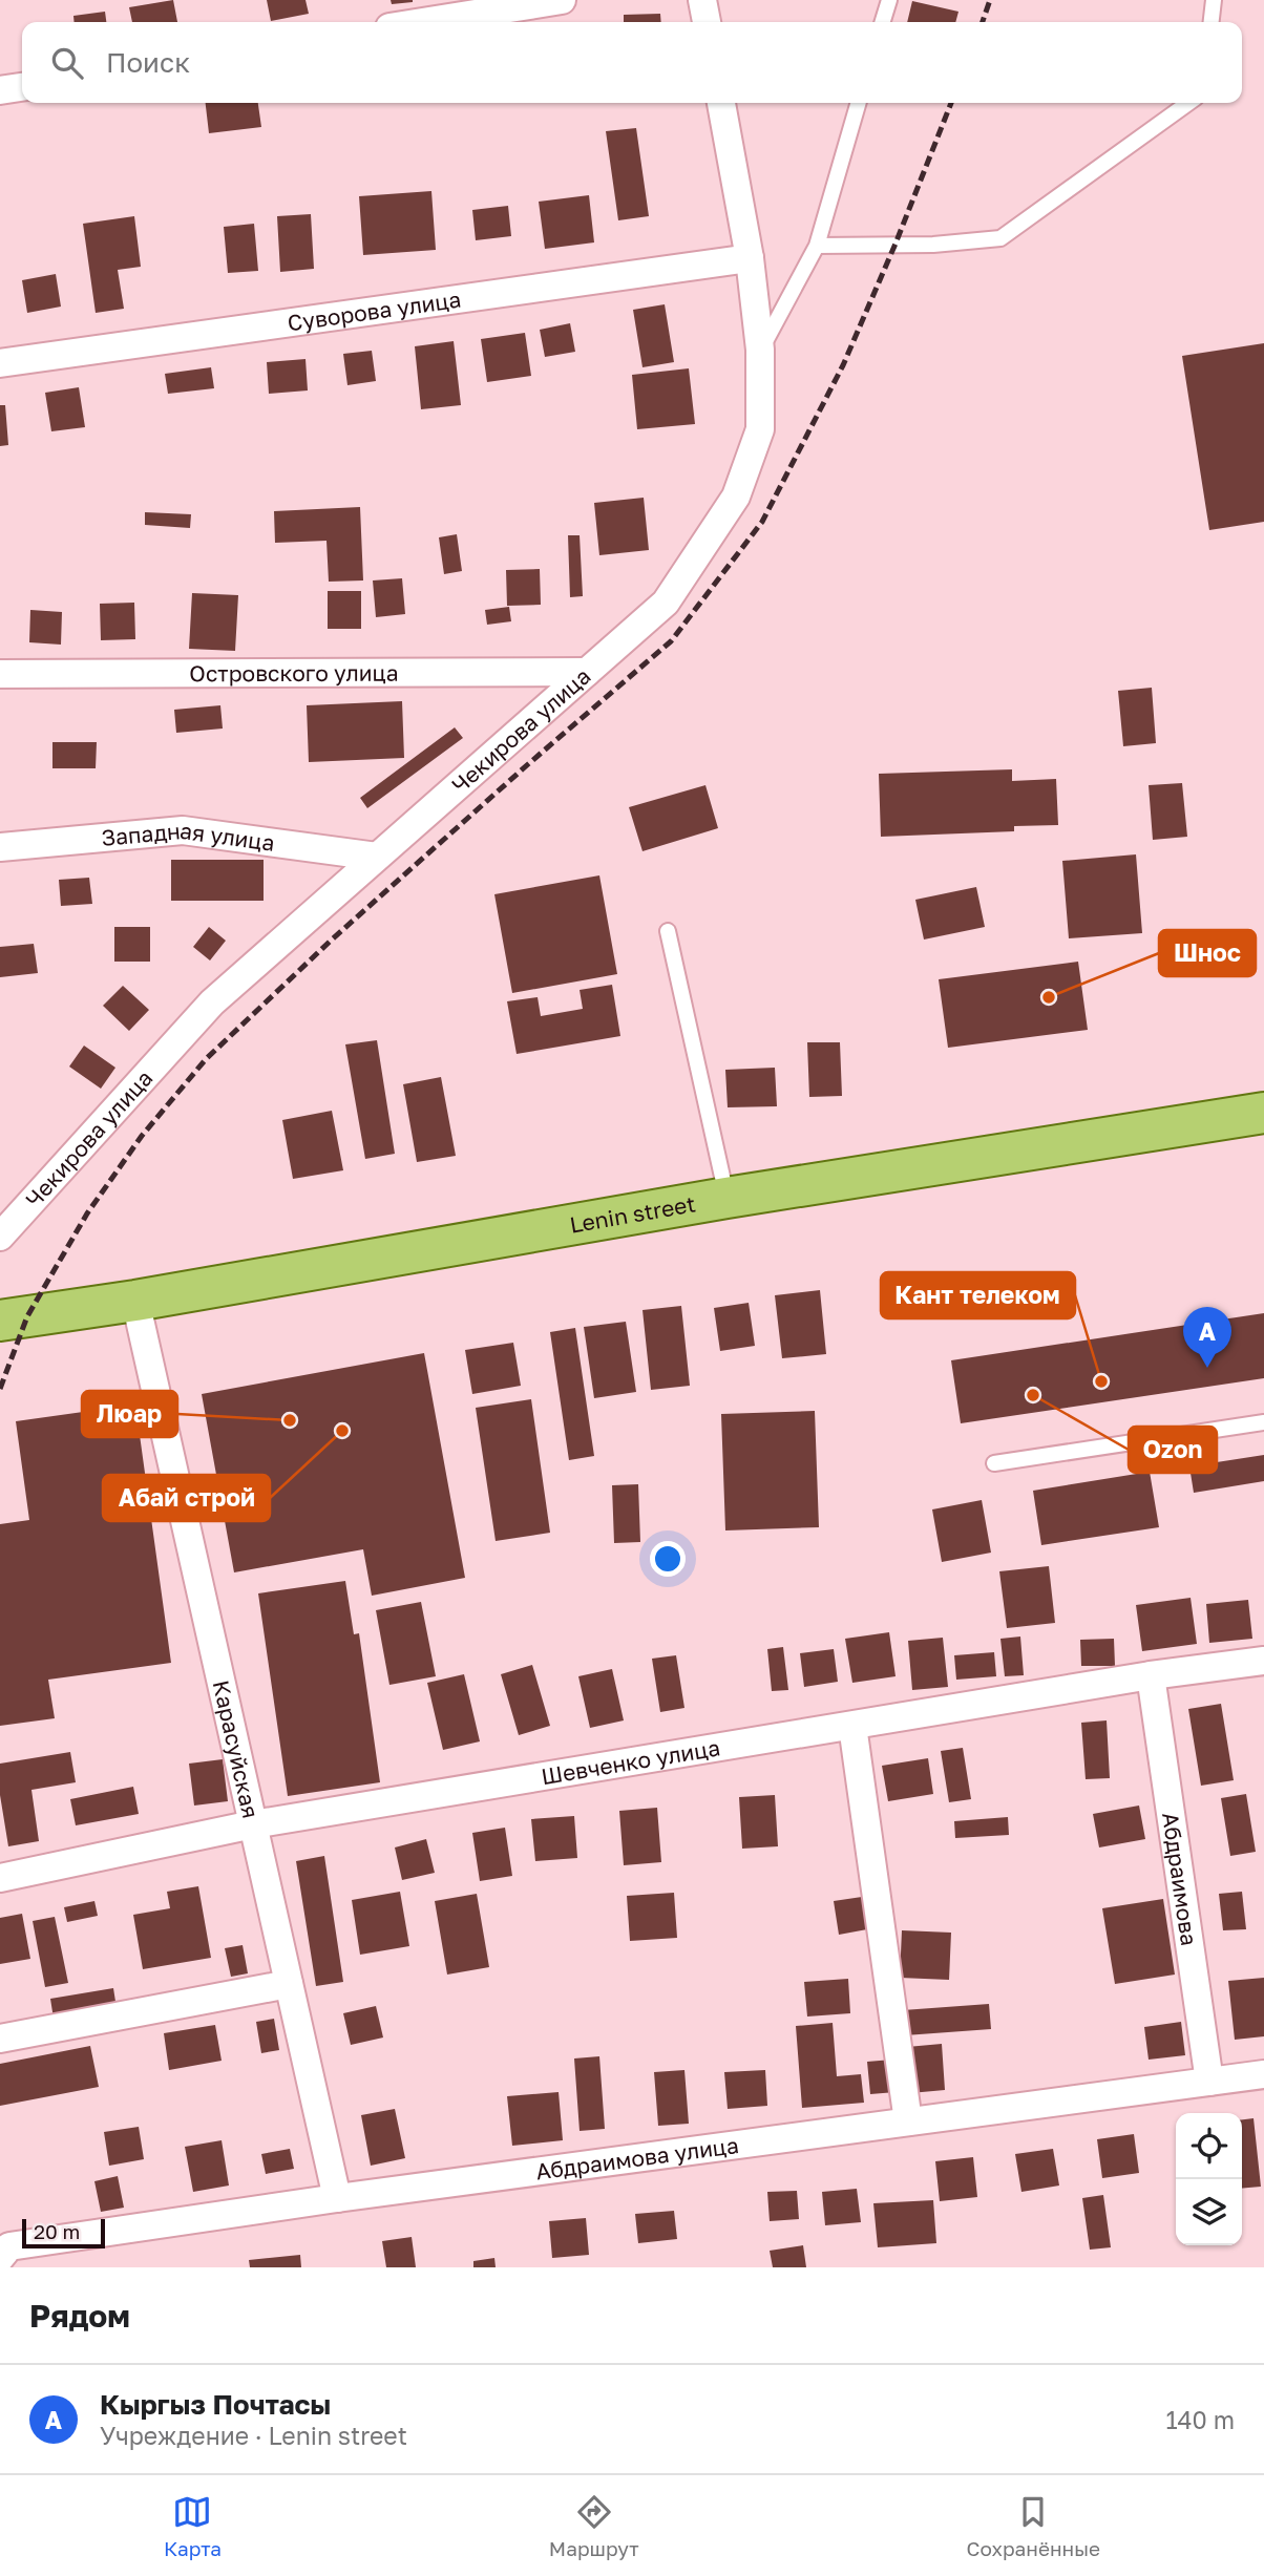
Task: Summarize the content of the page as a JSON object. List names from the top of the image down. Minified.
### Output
{"streets":{"main road":["Lenin street"],"street":["Суворова улица","Островского улица","Чекирова улица","Западная улица","Карасуйская","Шевченко улица","Абдраимова","Абдраимова улица"]},"crossings":[["Суворова улица","Чекирова улица"],["Островского улица","Чекирова улица"],["Чекирова улица","Западная улица"],["Lenin street","Карасуйская"],["Карасуйская","Шевченко улица"],["Карасуйская","Абдраимова улица"],["Шевченко улица","Абдраимова"],["Абдраимова","Абдраимова улица"]],"places":["Шнос","Кант телеком","Ozon","Люар","Абай строй"],"scale_bar":"20 m","page":{"search":"Поиск","pins":"A","scale":"20 m","heading":"Рядом","list":[{"mark":"A","name":"Кыргыз Почтасы","note":"Учреждение · Lenin street","value":"140 m"}],"nav":["Карта","Маршрут","Сохранённые"]}}
